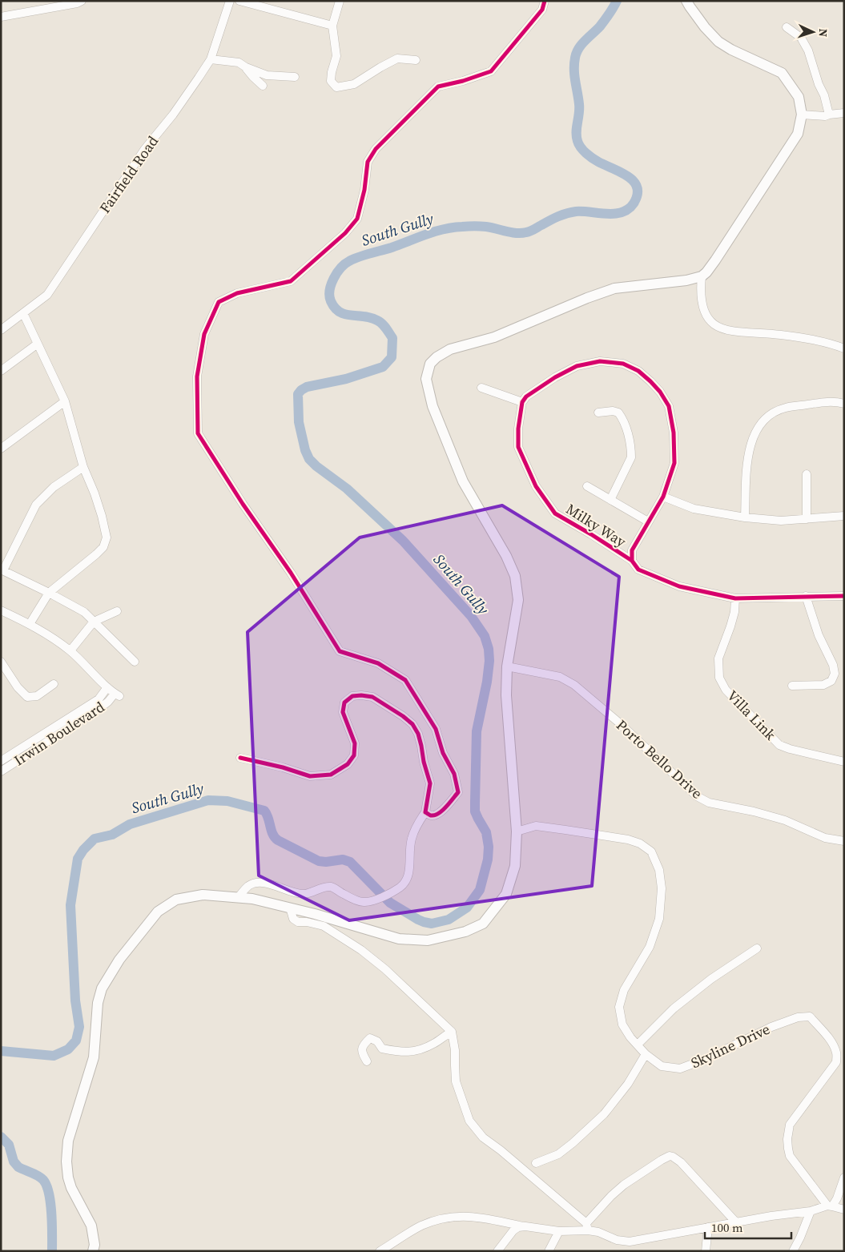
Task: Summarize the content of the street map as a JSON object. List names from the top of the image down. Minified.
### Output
{"streets":{"street":["Fairfield Road","Milky Way","Villa Link","Irwin Boulevard","Porto Bello Drive","Skyline Drive"]},"crossings":[["Milky Way","Villa Link"]],"water":["South Gully"],"scale_bar":"100 m","north":"right"}
